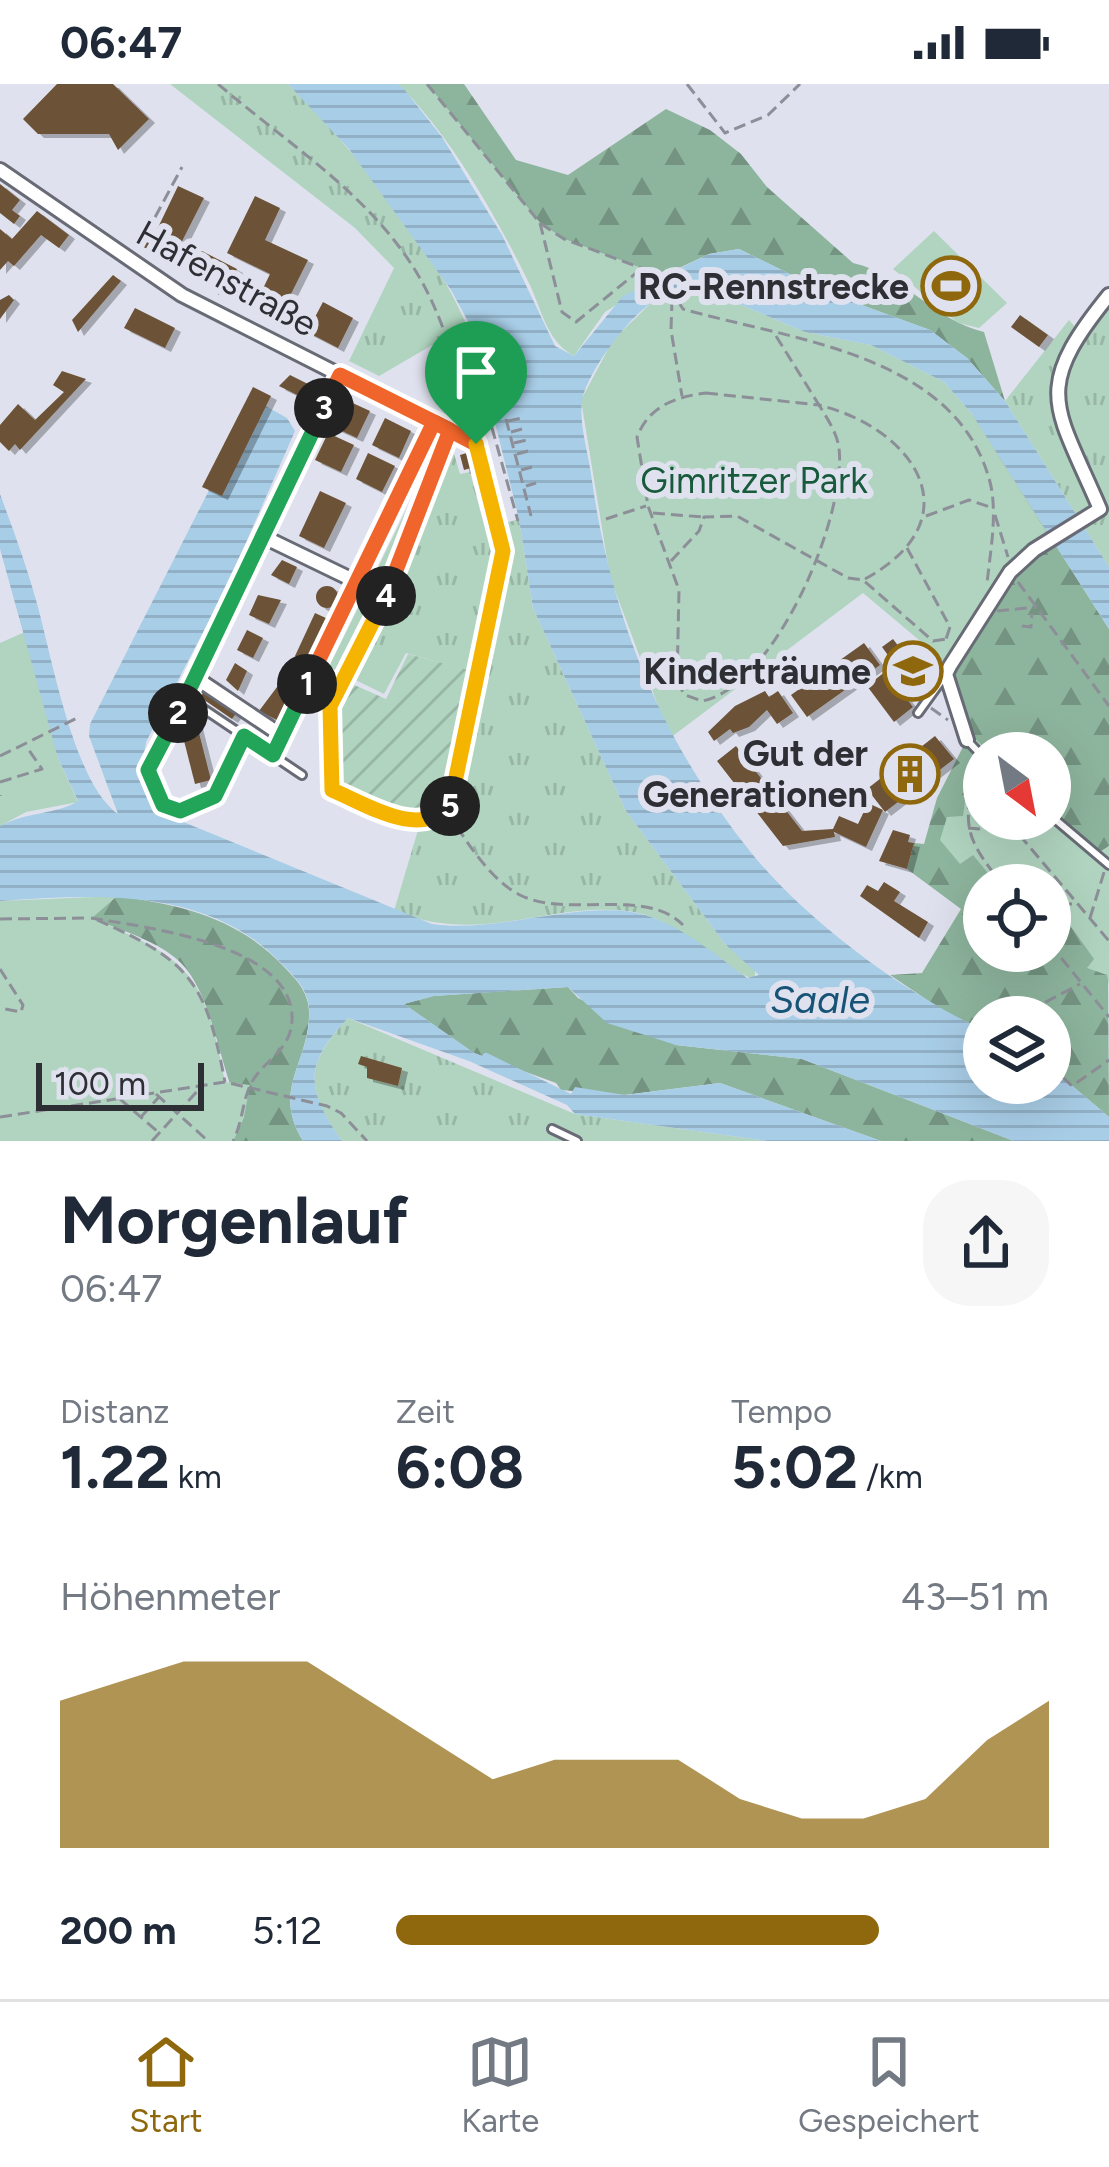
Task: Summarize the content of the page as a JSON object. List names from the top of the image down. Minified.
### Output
{"streets":{"street":["Hafenstraße"]},"water":["Saale"],"parks":["Gimritzer Park"],"places":{"sports":["RC-Rennstrecke"],"school or university":["Kinderträume"],"building":["Gut der Generationen"]},"scale_bar":"100 m","north":"bottom right","page":{"status":"06:47","pins":["3","4","1","2","5"],"scale":"100 m","heading":["Morgenlauf","06:47"],"stats":[["Distanz","1.22 km"],["Zeit","6:08"],["Tempo","5:02 /km"]],"chart":["Höhenmeter","43–51 m"],"list":[{"name":"200 m","note":"5:12"}],"tabs":["Start","Karte","Gespeichert"]}}
